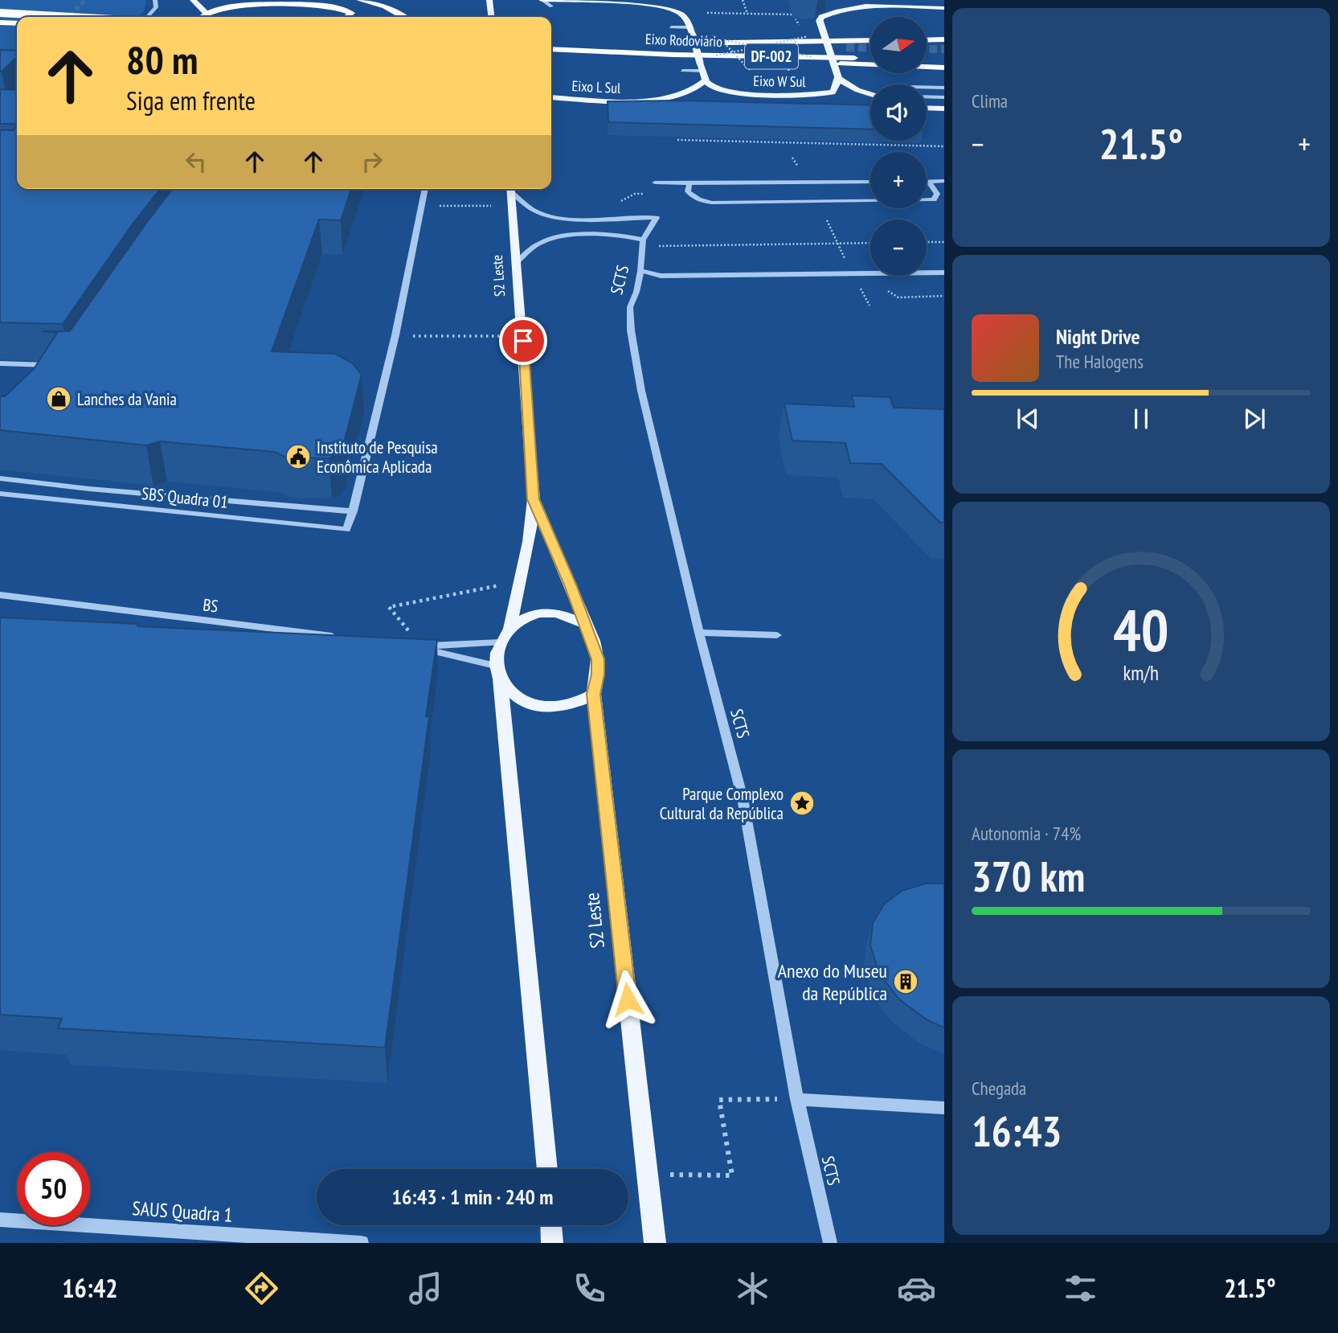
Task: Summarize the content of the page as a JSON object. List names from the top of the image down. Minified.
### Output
{"streets":{"highway":["Eixo Rodoviário","DF-002"],"main road":["Eixo W Sul","Eixo L Sul","S2 Leste"],"street":["SCTS","SBS Quadra 01","BS","SAUS Quadra 1"]},"crossings":[["S2 Leste","SCTS"]],"places":{"shop":["Lanches da Vania"],"public building":["Instituto de Pesquisa Econômica Aplicada"],"place":["Parque Complexo Cultural da República"],"building":["Anexo do Museu da República"]},"north":"right","page":{"tile":["Clima",["Autonomia · 74%","370 km"],["Chegada","16:43"]],"map_buttons":["+","−"],"turn":["80 m","Siga em frente"],"heat":["−","21.5°","+"],"song":["Night Drive","The Halogens"],"limit":"50","trip":"16:43 · 1 min · 240 m","tabs":["16:42","21.5°"],"gauge":["40","km/h"]}}
